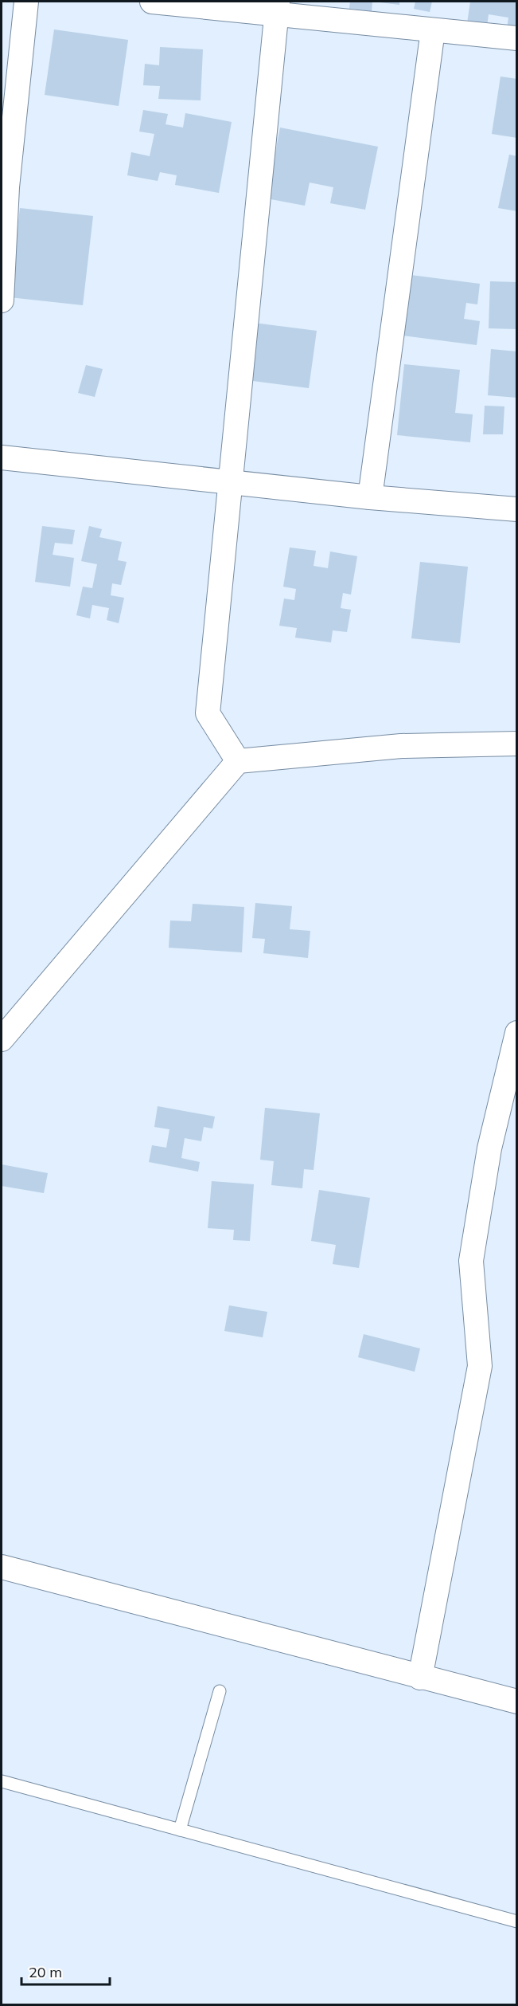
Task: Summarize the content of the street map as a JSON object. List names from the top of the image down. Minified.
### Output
{"scale_bar":"20 m"}
